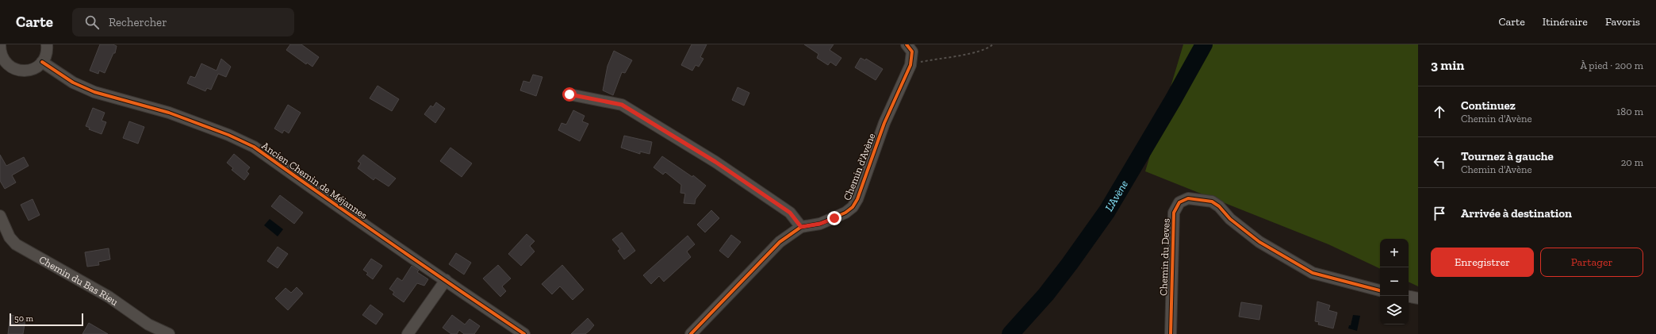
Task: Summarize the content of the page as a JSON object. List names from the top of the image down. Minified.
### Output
{"streets":{"street":["Chemin d'Avène","Ancien Chemin de Méjannes","Chemin du Deves","Chemin du Bas Rieu"]},"water":["L'Avène"],"scale_bar":"50 m","page":{"header":"Carte","search":"Rechercher","nav":["Carte","Itinéraire","Favoris"],"heading":["3 min","À pied · 200 m"],"list":[["Continuez","Chemin d'Avène","180 m"],["Tournez à gauche","Chemin d'Avène","20 m"],"Arrivée à destination"],"buttons":["Enregistrer","Partager"],"map_buttons":["+","−"],"scale":"50 m"}}
